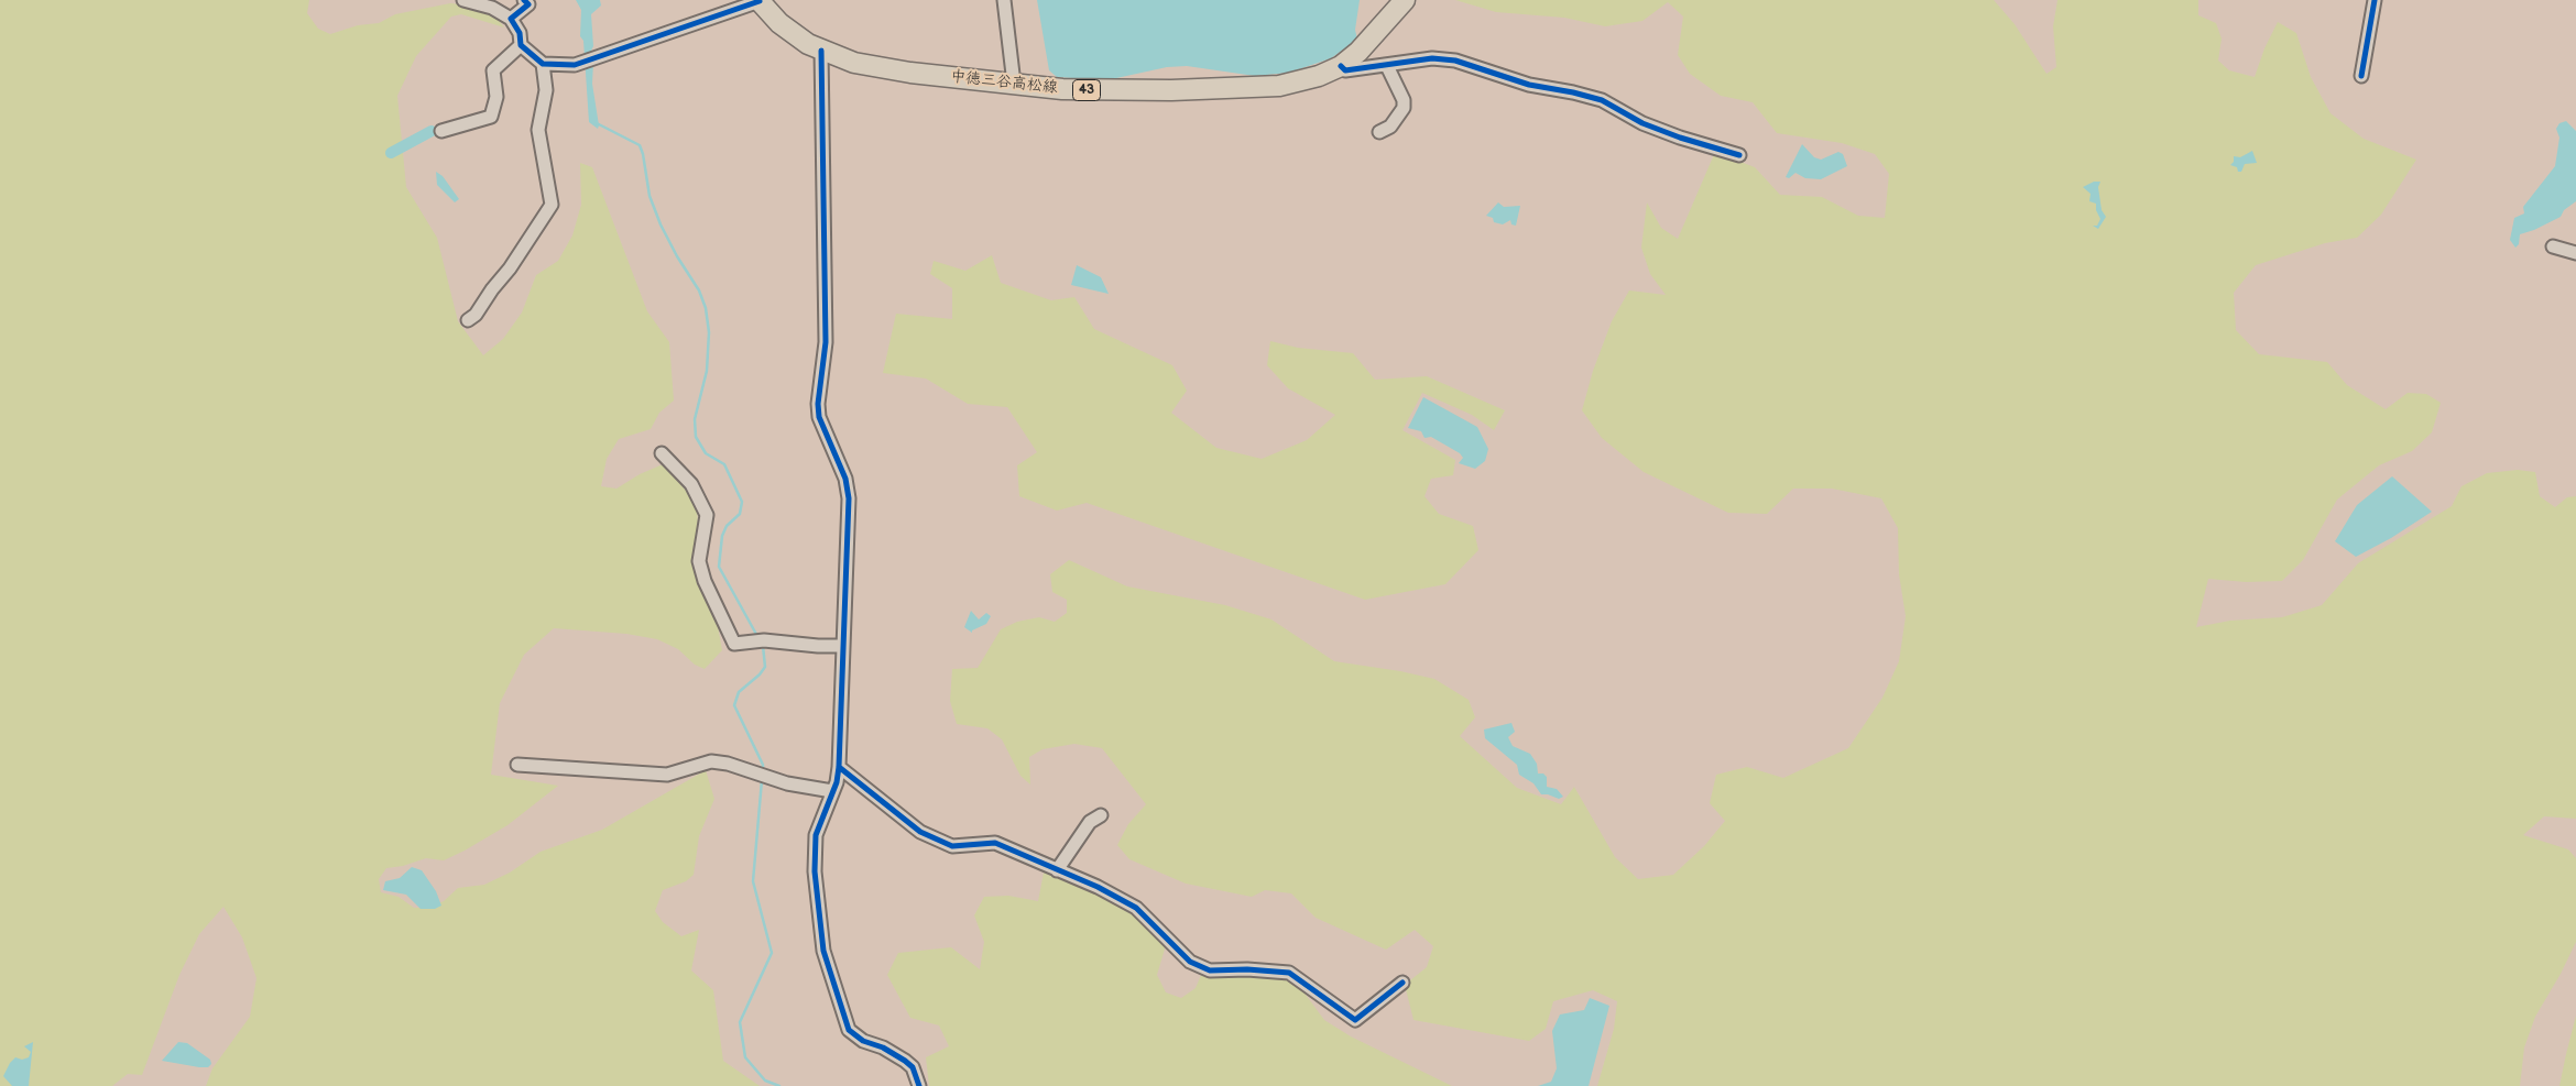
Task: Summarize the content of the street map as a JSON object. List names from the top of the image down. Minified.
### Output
{"streets":{"main road":["中徳三谷高松線","43"]}}
